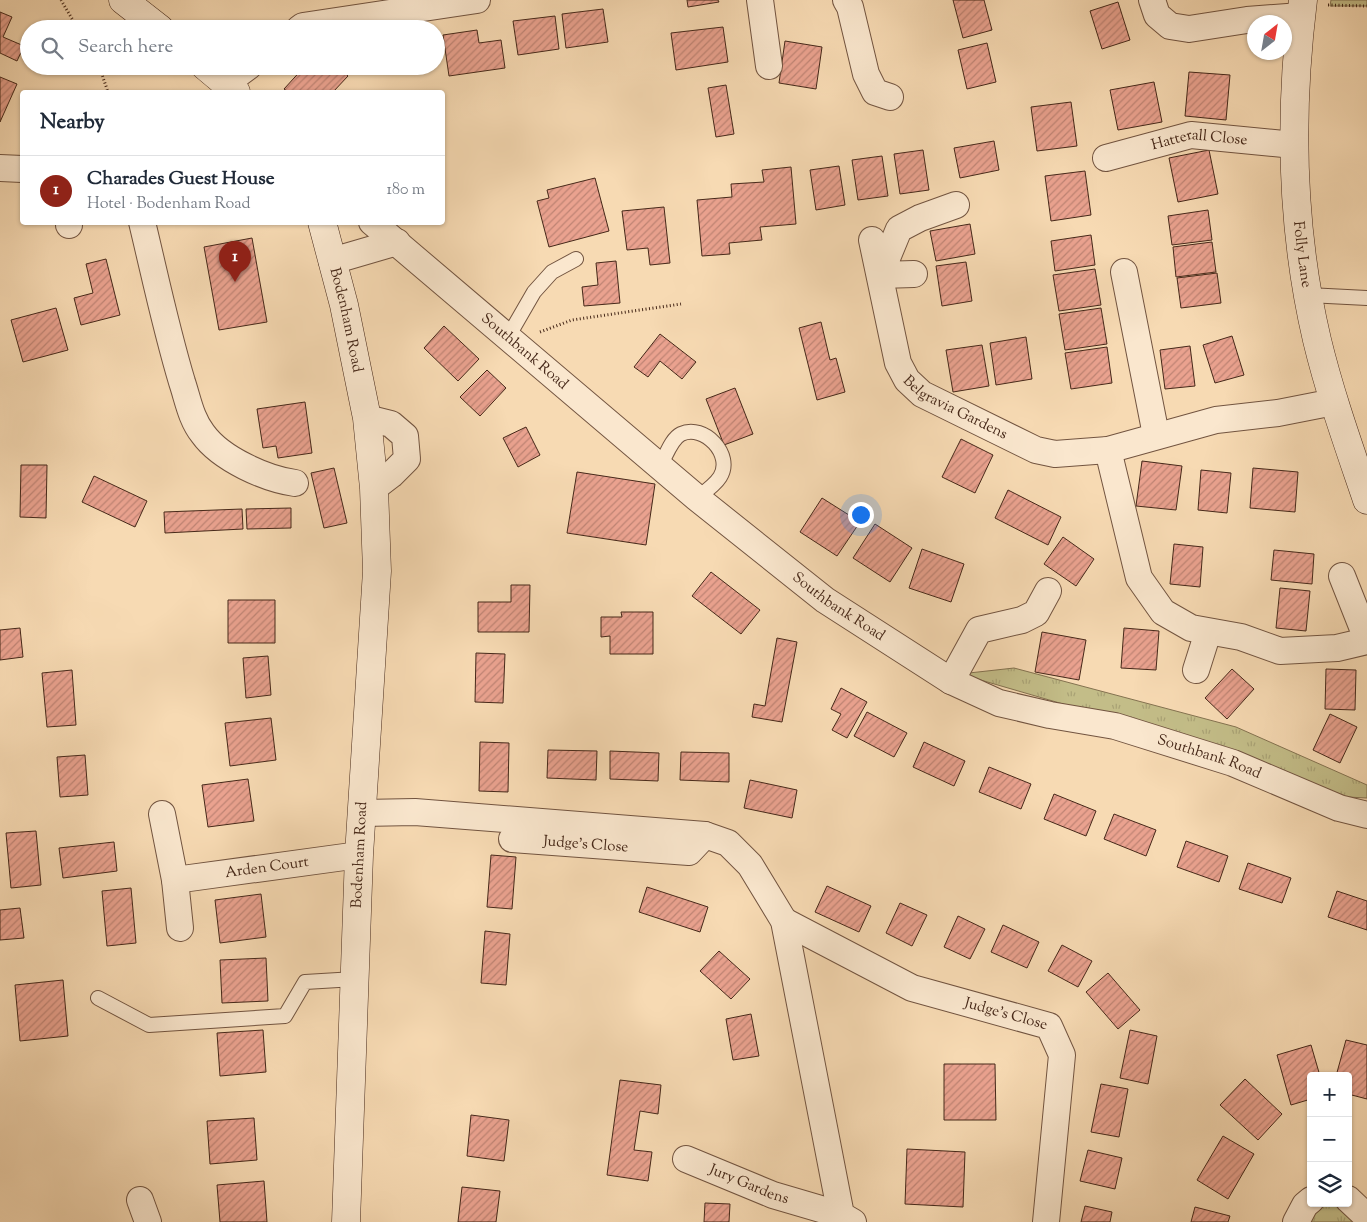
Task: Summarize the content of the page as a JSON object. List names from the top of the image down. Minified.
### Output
{"streets":{"street":["Hatterall Close","Folly Lane","Bodenham Road","Southbank Road","Belgravia Gardens","Judge's Close","Arden Court","Jury Gardens"]},"crossings":[["Hatterall Close","Folly Lane"],["Folly Lane","Belgravia Gardens"],["Bodenham Road","Judge's Close"],["Bodenham Road","Arden Court"],["Judge's Close","Jury Gardens"]],"north":"top right","page":{"search":"Search here","heading":"Nearby","list":[{"mark":"1","name":"Charades Guest House","note":"Hotel · Bodenham Road","value":"180 m"}],"pins":"1","map_buttons":["+","−"]}}
